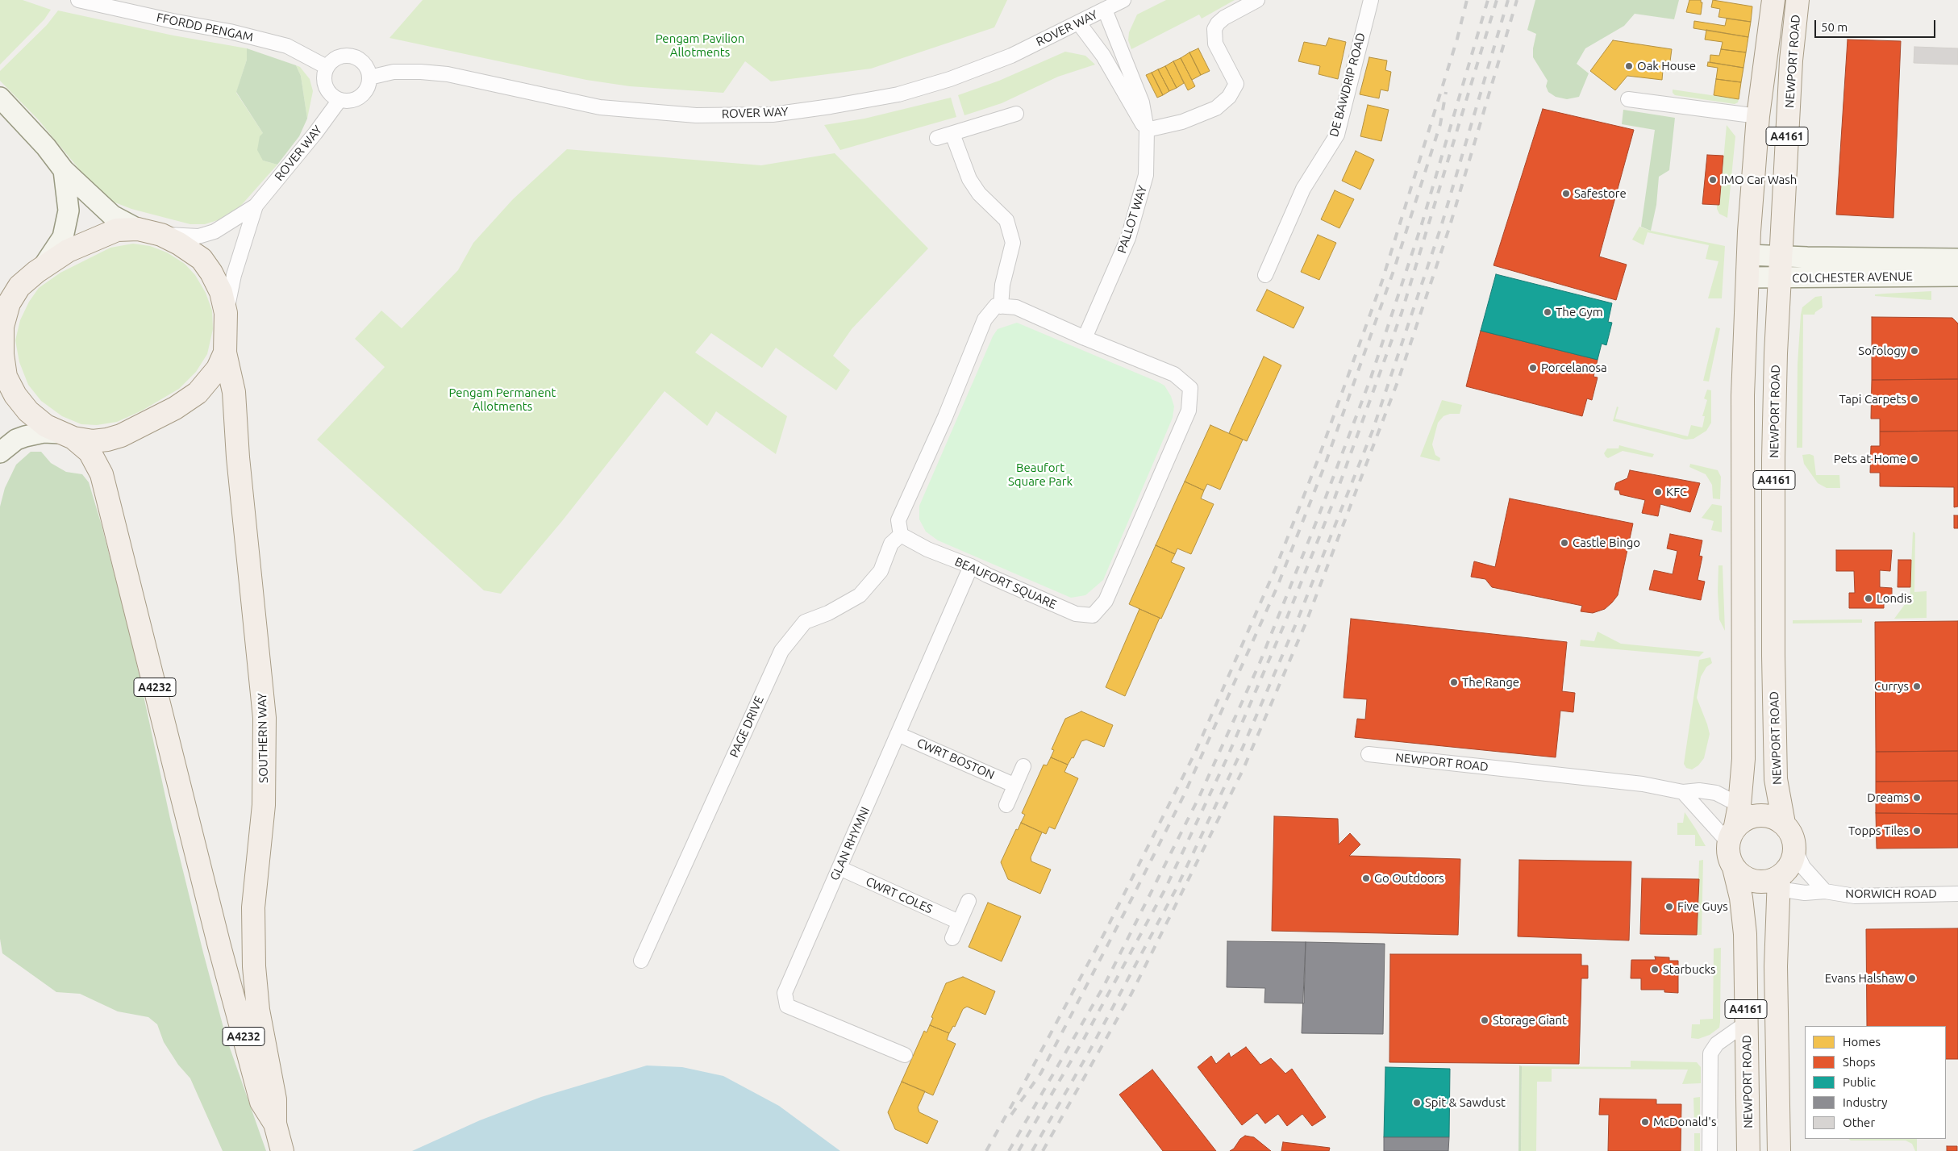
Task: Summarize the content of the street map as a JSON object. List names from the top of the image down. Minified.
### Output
{"streets":{"main road":["NEWPORT ROAD","A4161","A4232","SOUTHERN WAY"],"street":["FFORDD PENGAM","ROVER WAY","DE BAWDRIP ROAD","PALLOT WAY","COLCHESTER AVENUE","BEAUFORT SQUARE","PAGE DRIVE","CWRT BOSTON","GLAN RHYMNI","NORWICH ROAD","CWRT COLES"]},"crossings":[["FFORDD PENGAM","ROVER WAY"],["ROVER WAY","PALLOT WAY"],["NEWPORT ROAD","A4161"],["NEWPORT ROAD","COLCHESTER AVENUE"],["NEWPORT ROAD","NORWICH ROAD"],["A4161","NORWICH ROAD"],["PALLOT WAY","BEAUFORT SQUARE"],["BEAUFORT SQUARE","PAGE DRIVE"],["BEAUFORT SQUARE","GLAN RHYMNI"],["CWRT BOSTON","GLAN RHYMNI"],["GLAN RHYMNI","CWRT COLES"]],"parks":["Pengam Pavilion Allotments","Pengam Permanent Allotments","Beaufort Square Park"],"places":["Oak House","IMO Car Wash","Safestore","The Gym","Sofology","Porcelanosa","Tapi Carpets","Pets at Home","KFC","Castle Bingo","Londis","The Range","Currys","Dreams","Topps Tiles","Go Outdoors","Five Guys","Starbucks","Evans Halshaw","Storage Giant","Spit & Sawdust","McDonald's"],"legend":["Homes","Shops","Public","Industry","Other"],"scale_bar":"50 m"}
